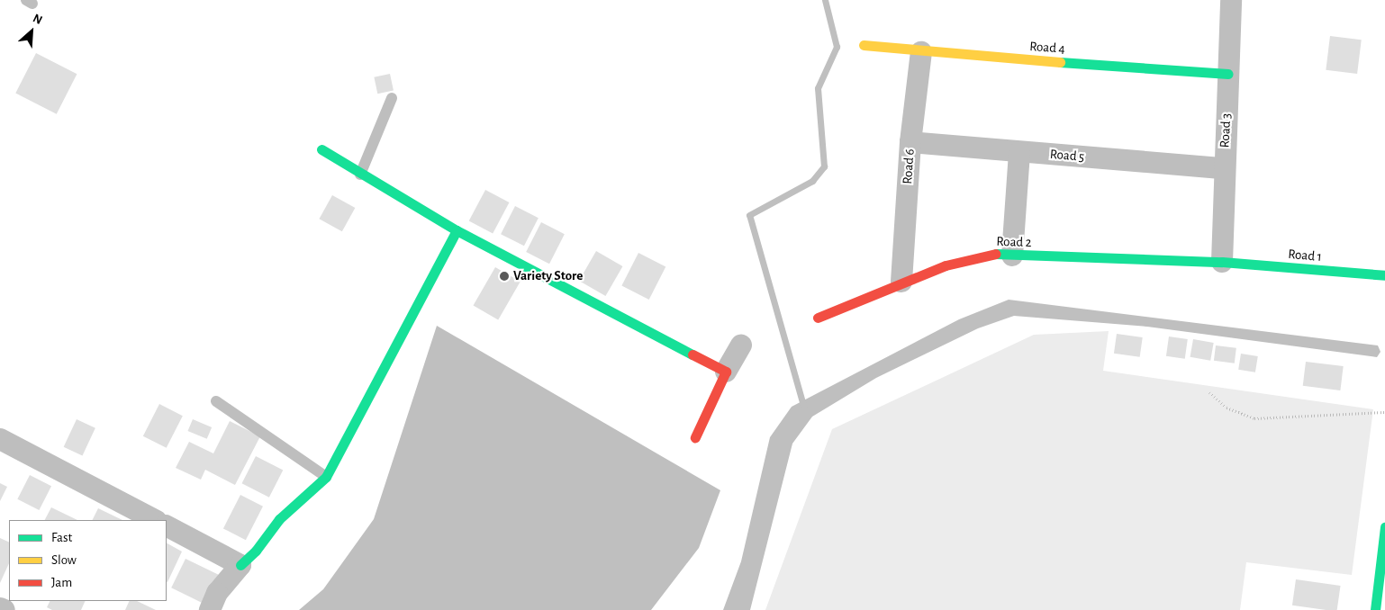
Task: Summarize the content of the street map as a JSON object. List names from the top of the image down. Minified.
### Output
{"streets":{"street":["Road 4","Road 3","Road 5","Road 6","Road 2","Road 1"]},"crossings":[["Road 4","Road 3"],["Road 4","Road 6"],["Road 3","Road 5"],["Road 3","Road 2"],["Road 3","Road 1"],["Road 5","Road 6"],["Road 6","Road 2"],["Road 2","Road 1"]],"places":["Variety Store"],"legend":["Fast","Slow","Jam"],"north":"top right"}
